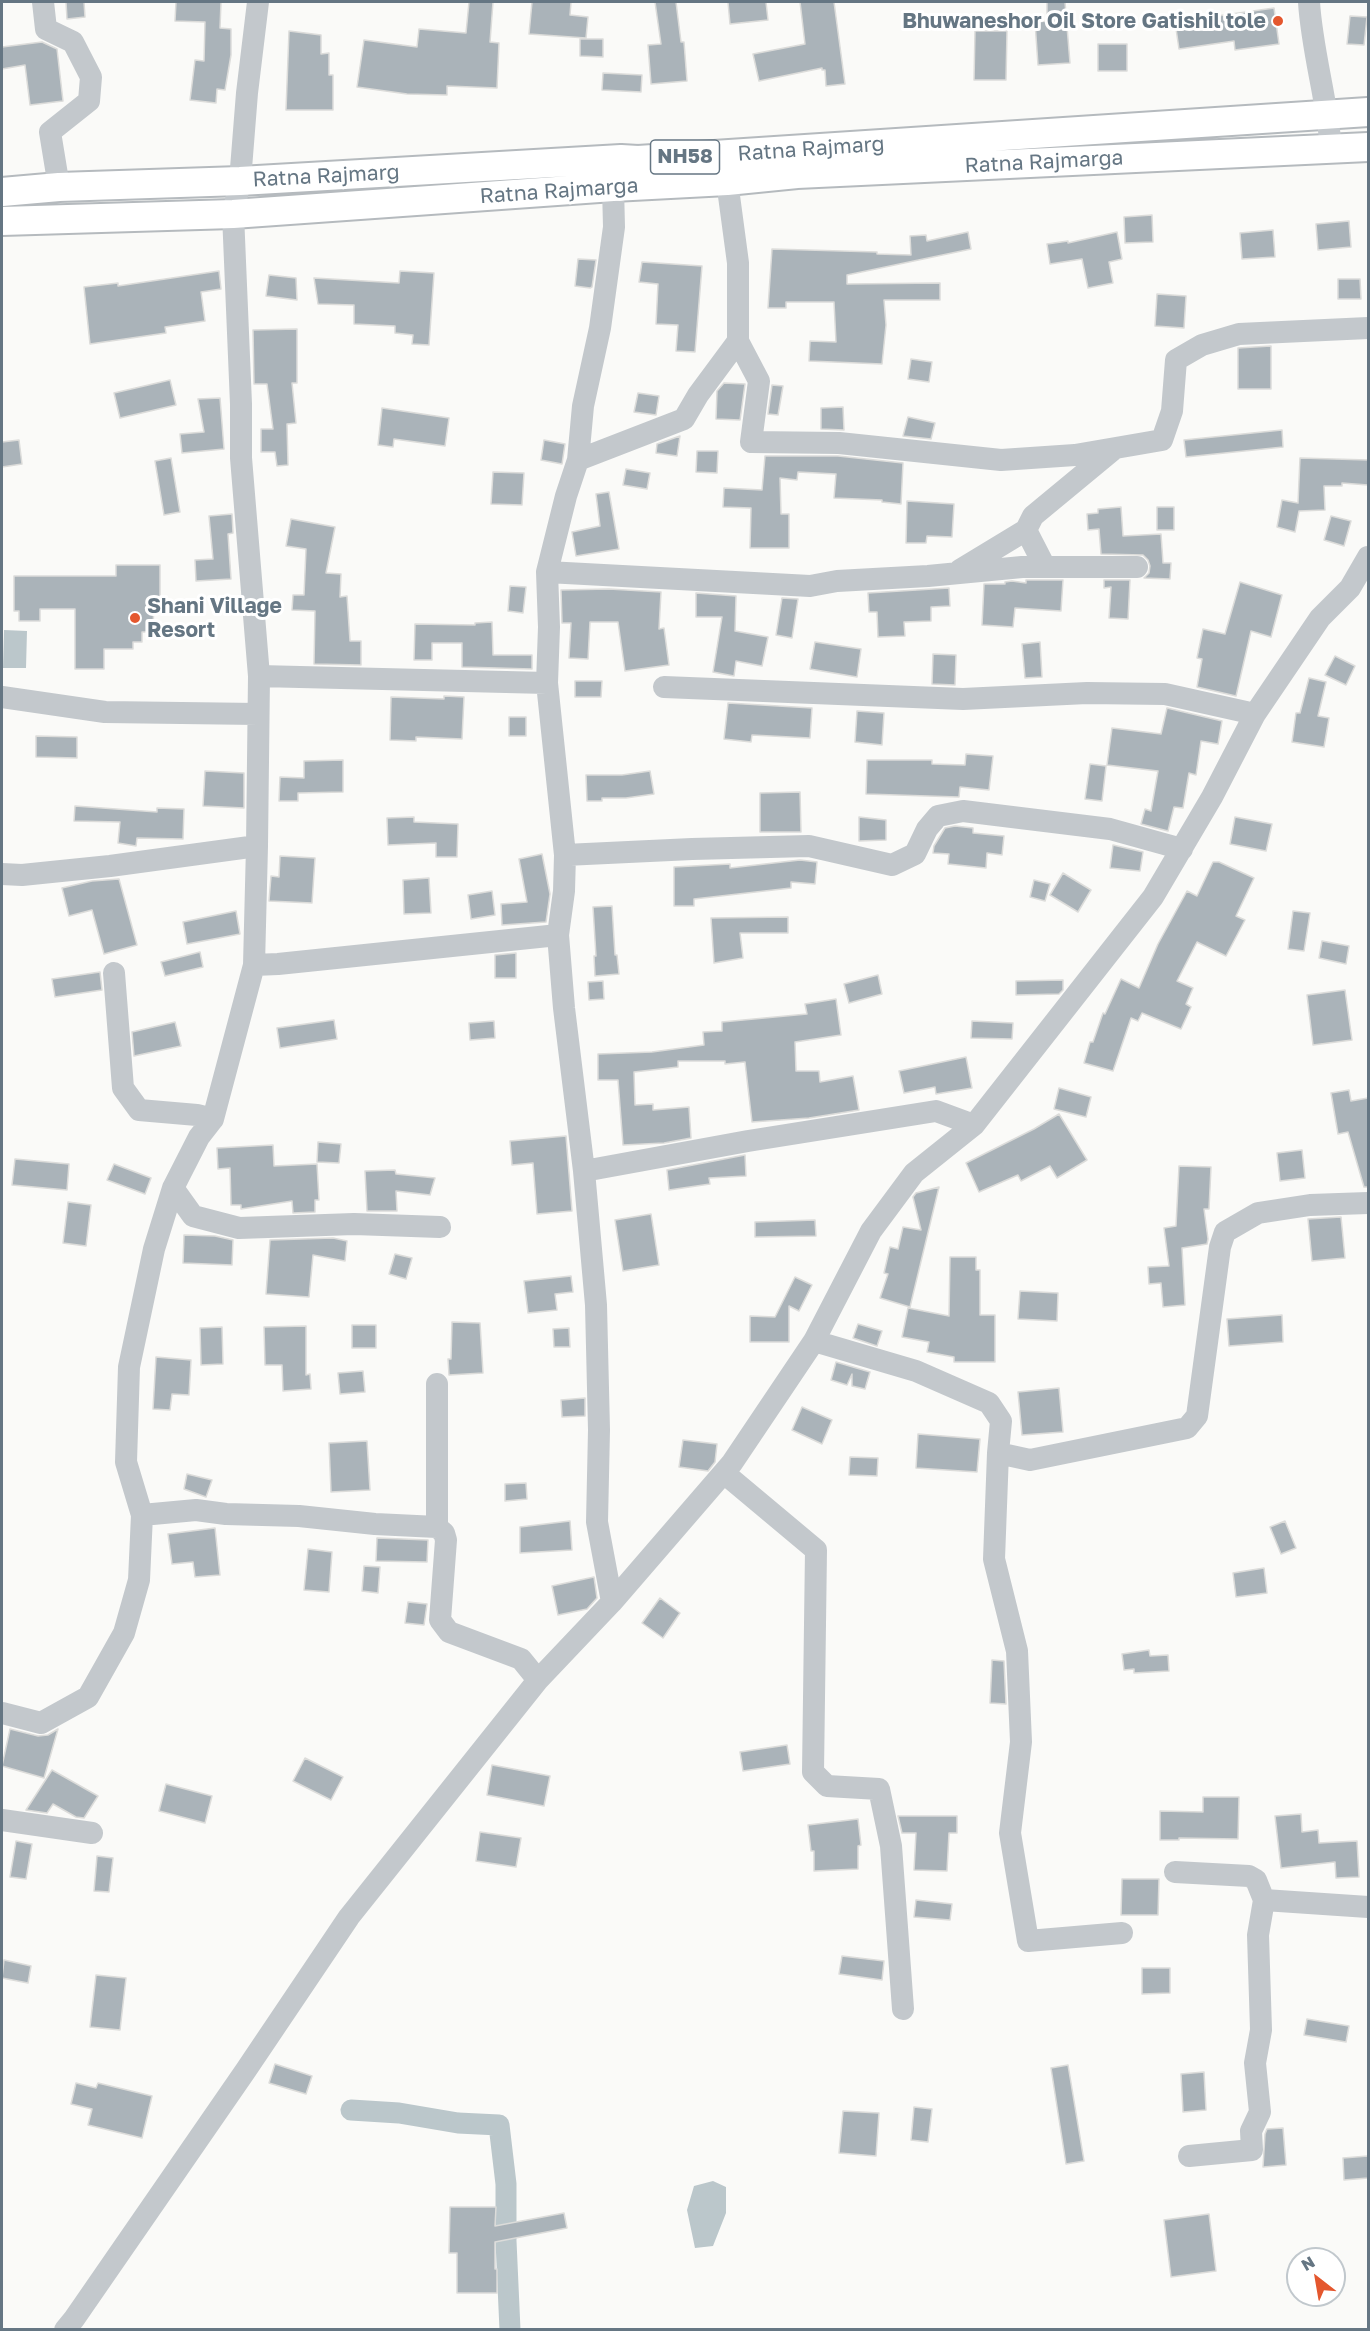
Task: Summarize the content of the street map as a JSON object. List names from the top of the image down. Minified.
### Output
{"streets":{"main road":["Ratna Rajmarg","NH58","Ratna Rajmarga"]},"places":["Bhuwaneshor Oil Store Gatishil tole","Shani Village Resort"],"north":"top left"}
